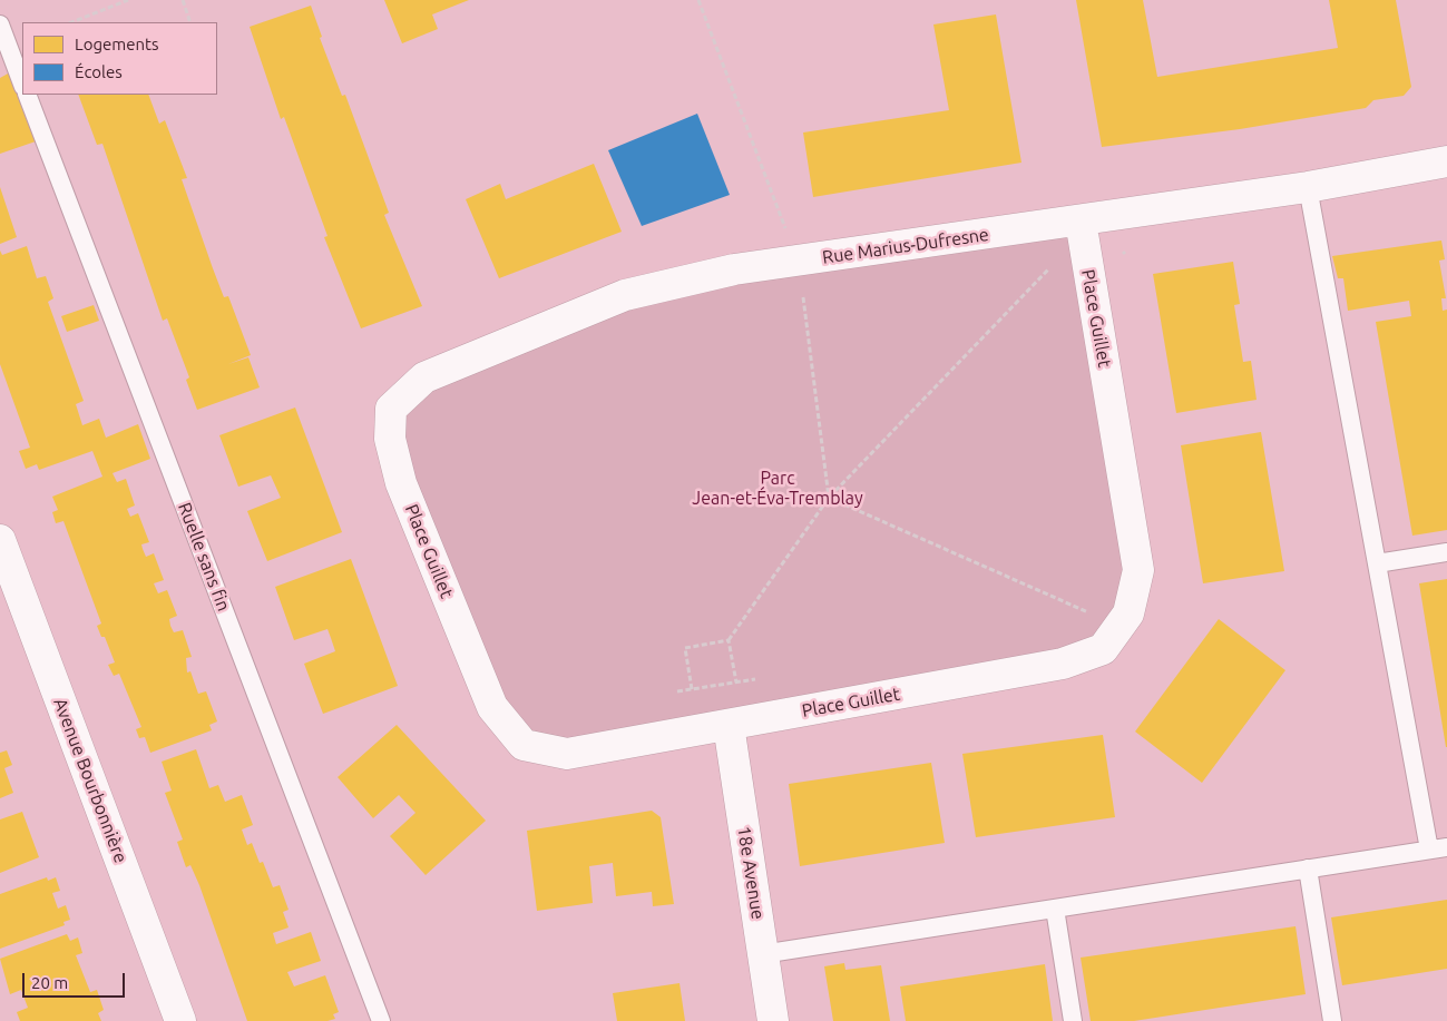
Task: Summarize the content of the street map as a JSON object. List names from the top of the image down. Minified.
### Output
{"streets":{"street":["Rue Marius-Dufresne","Place Guillet","Avenue Bourbonnière","18e Avenue"],"lane":["Ruelle sans fin"]},"crossings":[["Rue Marius-Dufresne","Place Guillet"],["Place Guillet","18e Avenue"]],"parks":["Parc Jean-et-Éva-Tremblay"],"legend":["Logements","Écoles"],"scale_bar":"20 m"}
